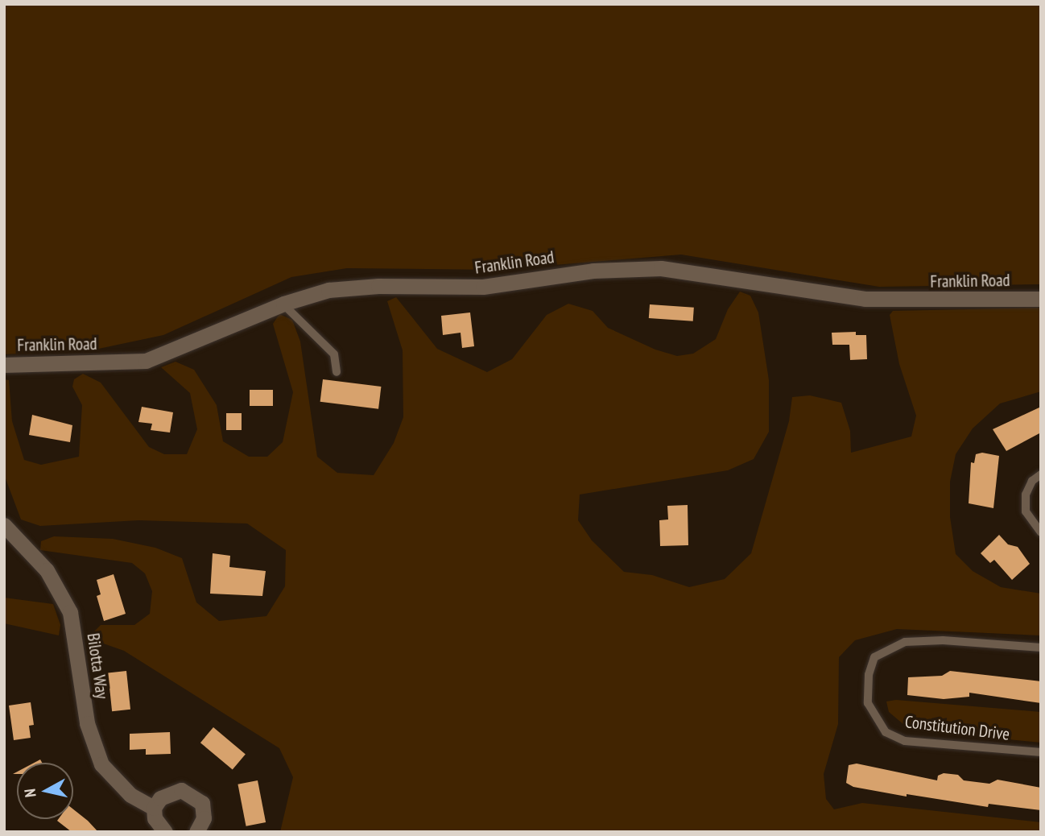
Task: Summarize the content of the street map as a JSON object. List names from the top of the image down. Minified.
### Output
{"streets":{"street":["Franklin Road","Bilotta Way"],"lane":["Constitution Drive"]},"north":"left"}
